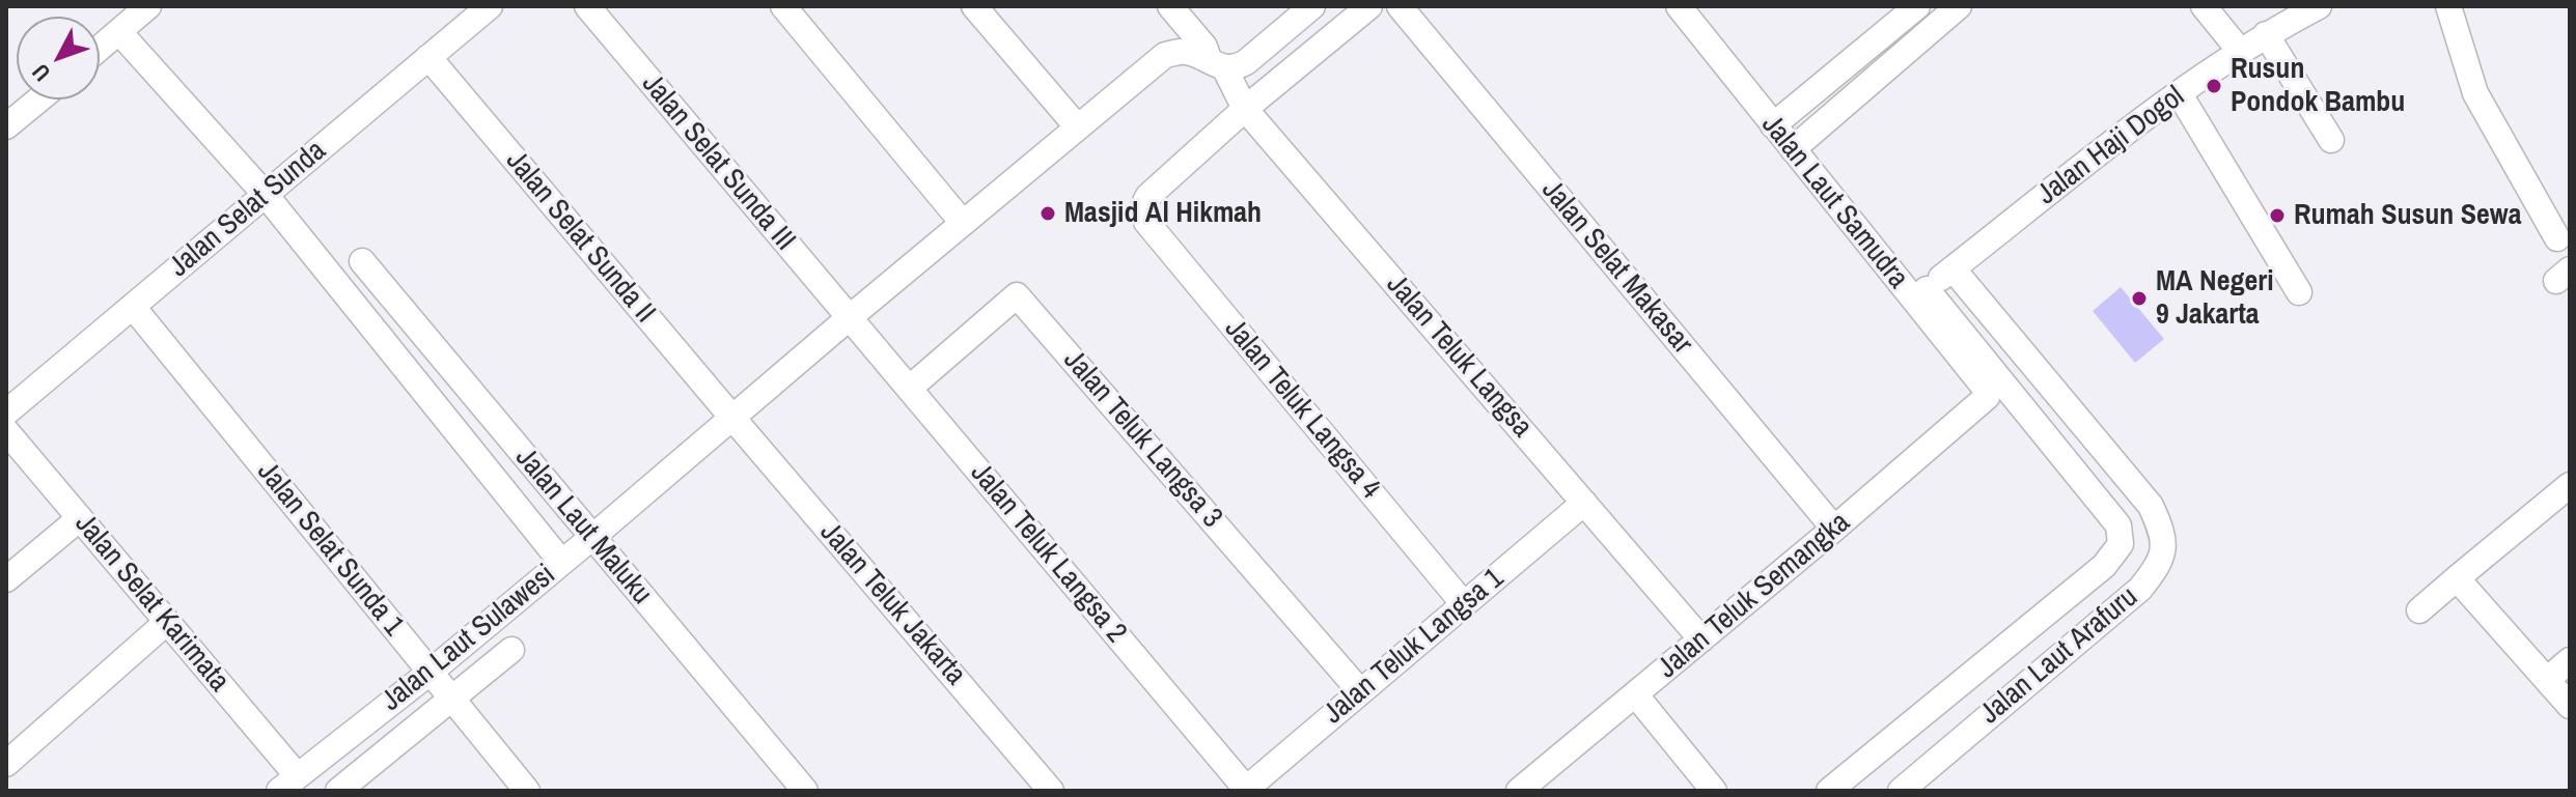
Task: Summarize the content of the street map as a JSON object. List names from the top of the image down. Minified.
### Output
{"streets":{"street":["Jalan Haji Dogol","Jalan Selat Sunda III","Jalan Laut Samudra","Jalan Selat Sunda","Jalan Selat Sunda II","Jalan Selat Makasar","Jalan Teluk Langsa","Jalan Teluk Langsa 4","Jalan Teluk Langsa 3","Jalan Laut Maluku","Jalan Selat Sunda 1","Jalan Teluk Langsa 2","Jalan Teluk Semangka","Jalan Selat Karimata","Jalan Teluk Jakarta","Jalan Laut Sulawesi","Jalan Teluk Langsa 1","Jalan Laut Arafuru"]},"crossings":[["Jalan Haji Dogol","Jalan Laut Samudra"],["Jalan Haji Dogol","Jalan Laut Arafuru"],["Jalan Selat Sunda III","Jalan Teluk Langsa 2"],["Jalan Selat Sunda III","Jalan Laut Sulawesi"],["Jalan Laut Samudra","Jalan Teluk Semangka"],["Jalan Laut Samudra","Jalan Laut Arafuru"],["Jalan Selat Sunda","Jalan Selat Sunda II"],["Jalan Selat Sunda","Jalan Laut Maluku"],["Jalan Selat Sunda","Jalan Selat Sunda 1"],["Jalan Selat Sunda II","Jalan Teluk Jakarta"],["Jalan Selat Sunda II","Jalan Laut Sulawesi"],["Jalan Selat Makasar","Jalan Teluk Semangka"],["Jalan Teluk Langsa","Jalan Teluk Langsa 4"],["Jalan Teluk Langsa","Jalan Teluk Semangka"],["Jalan Teluk Langsa","Jalan Laut Sulawesi"],["Jalan Teluk Langsa","Jalan Teluk Langsa 1"],["Jalan Teluk Langsa 4","Jalan Teluk Langsa 1"],["Jalan Teluk Langsa 3","Jalan Teluk Langsa 2"],["Jalan Teluk Langsa 3","Jalan Teluk Langsa 1"],["Jalan Laut Maluku","Jalan Laut Sulawesi"],["Jalan Selat Sunda 1","Jalan Laut Sulawesi"],["Jalan Teluk Langsa 2","Jalan Laut Sulawesi"],["Jalan Teluk Langsa 2","Jalan Teluk Langsa 1"],["Jalan Selat Karimata","Jalan Laut Sulawesi"],["Jalan Teluk Jakarta","Jalan Laut Sulawesi"]],"places":["Rusun Pondok Bambu","Masjid Al Hikmah","Rumah Susun Sewa","MA Negeri 9 Jakarta"],"north":"bottom left"}
